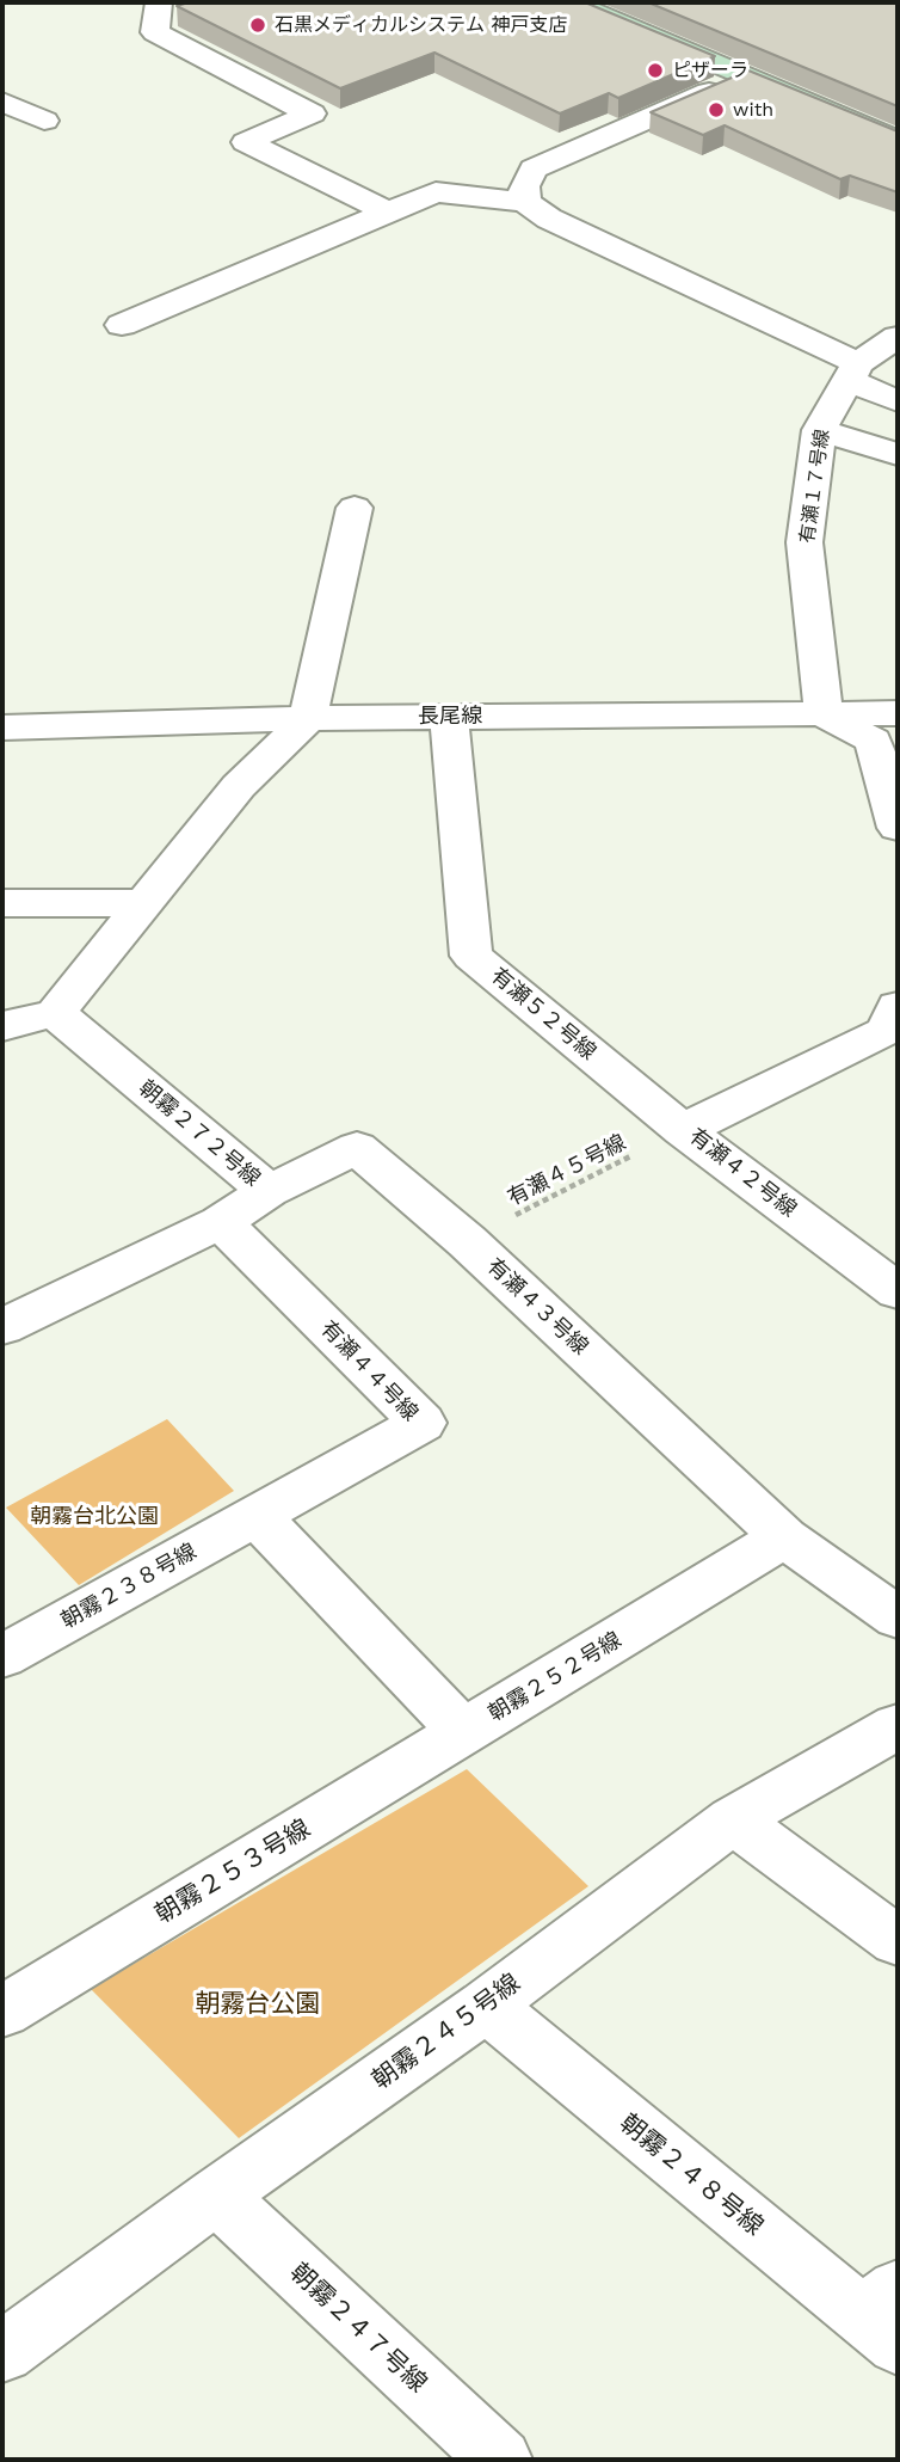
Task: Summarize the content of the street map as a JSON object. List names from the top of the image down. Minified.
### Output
{"streets":{"street":["有瀬１７号線","長尾線","有瀬５２号線","朝霧２７２号線","有瀬４２号線","有瀬４３号線","有瀬４４号線","朝霧２３８号線","朝霧２５２号線","朝霧２５３号線","朝霧２４５号線","朝霧２４８号線","朝霧２４７号線"],"path":["有瀬４５号線"]},"crossings":[["有瀬１７号線","長尾線"],["長尾線","有瀬５２号線"],["有瀬５２号線","有瀬４５号線"],["有瀬５２号線","有瀬４２号線"],["朝霧２７２号線","有瀬４３号線"],["朝霧２７２号線","有瀬４４号線"],["有瀬４５号線","有瀬４２号線"],["有瀬４５号線","有瀬４３号線"],["有瀬４３号線","朝霧２５２号線"],["有瀬４４号線","朝霧２３８号線"],["朝霧２５２号線","朝霧２５３号線"],["朝霧２４５号線","朝霧２４８号線"],["朝霧２４５号線","朝霧２４７号線"]],"parks":["朝霧台北公園","朝霧台公園"],"places":["石黒メディカルシステム 神戸支店","ピザーラ","with"]}
